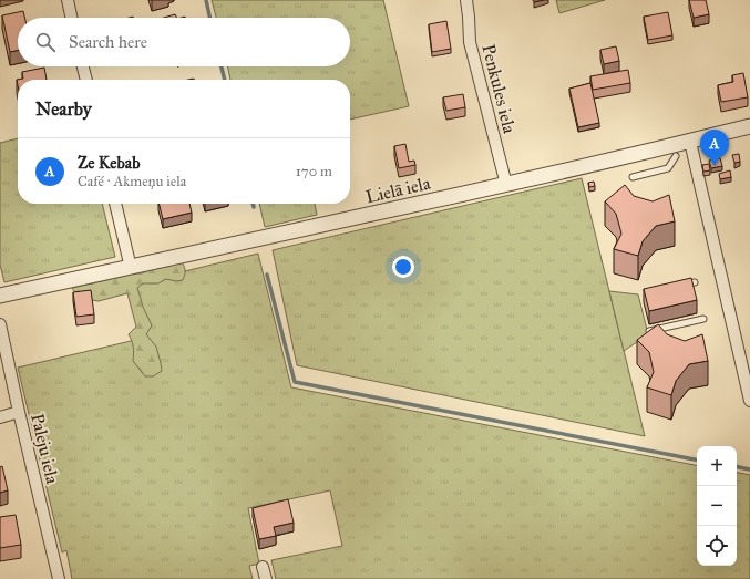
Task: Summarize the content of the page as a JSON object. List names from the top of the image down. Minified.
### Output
{"streets":{"street":["Penkules iela","Lielā iela","Paleju iela"]},"crossings":[["Penkules iela","Lielā iela"]],"page":{"search":"Search here","heading":"Nearby","pins":"A","list":[{"mark":"A","name":"Ze Kebab","note":"Café · Akmeņu iela","value":"170 m"}],"map_buttons":["+","−"]}}
